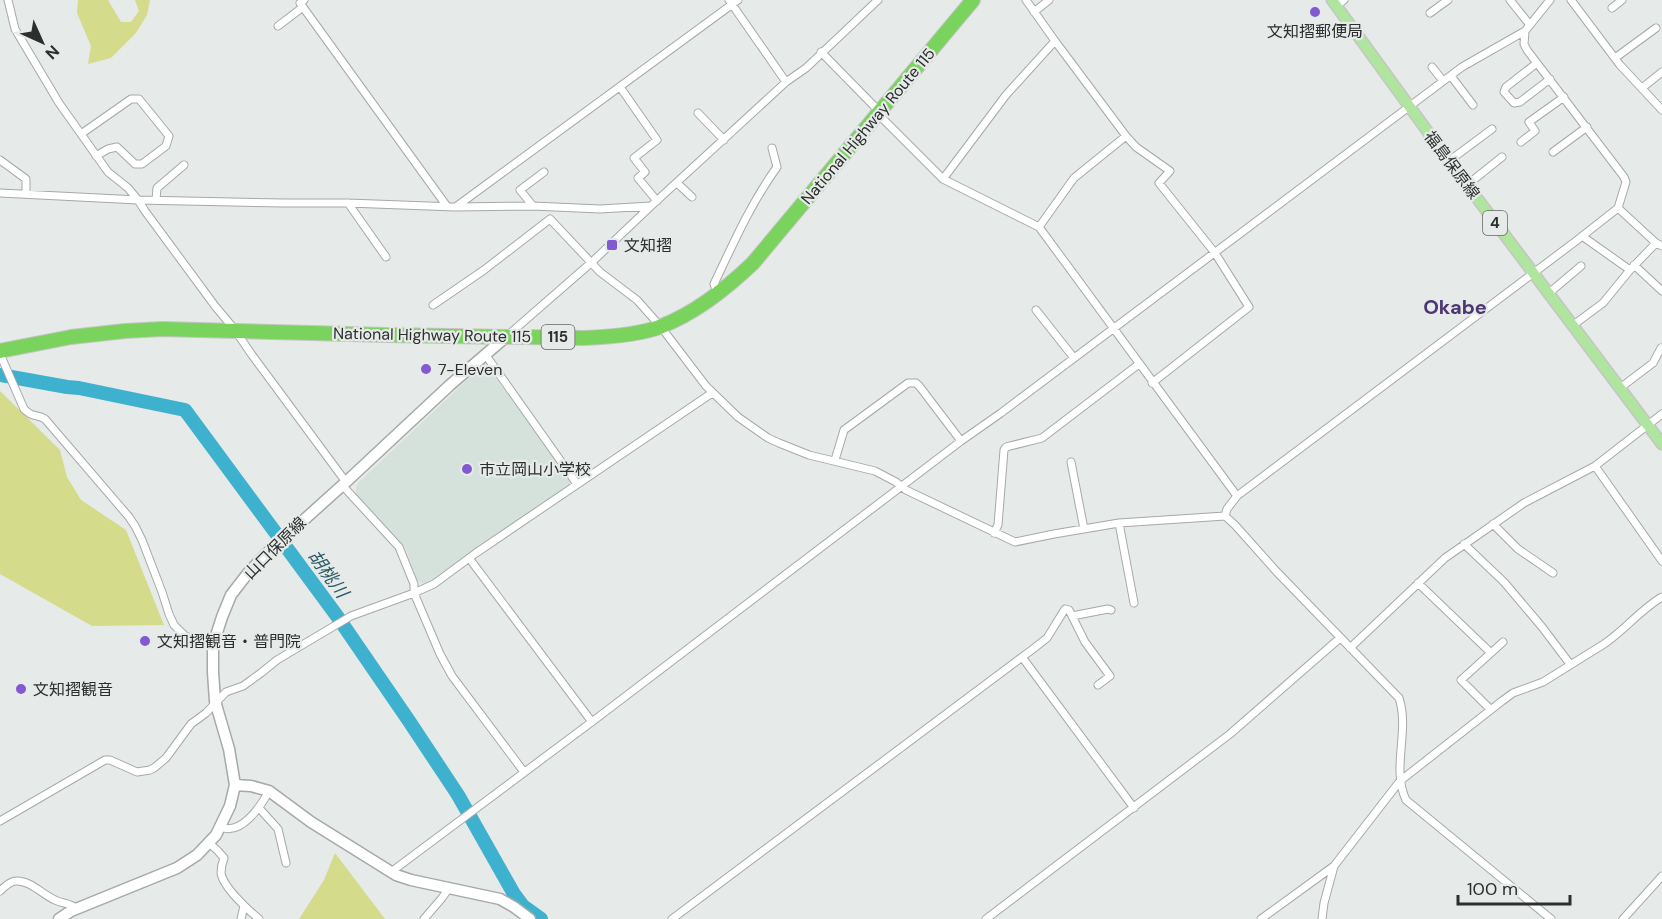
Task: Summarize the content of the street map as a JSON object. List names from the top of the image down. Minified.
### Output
{"streets":{"highway":["National Highway Route 115","115"],"main road":["福島保原線","4","山口保原線"]},"crossings":[["National Highway Route 115","山口保原線"]],"districts":["Okabe"],"water":["胡桃川"],"places":{"other":["文知摺郵便局","7-Eleven","市立岡山小学校","文知摺観音・普門院","文知摺観音"],"transit":["文知摺"]},"scale_bar":"100 m","north":"bottom right"}
